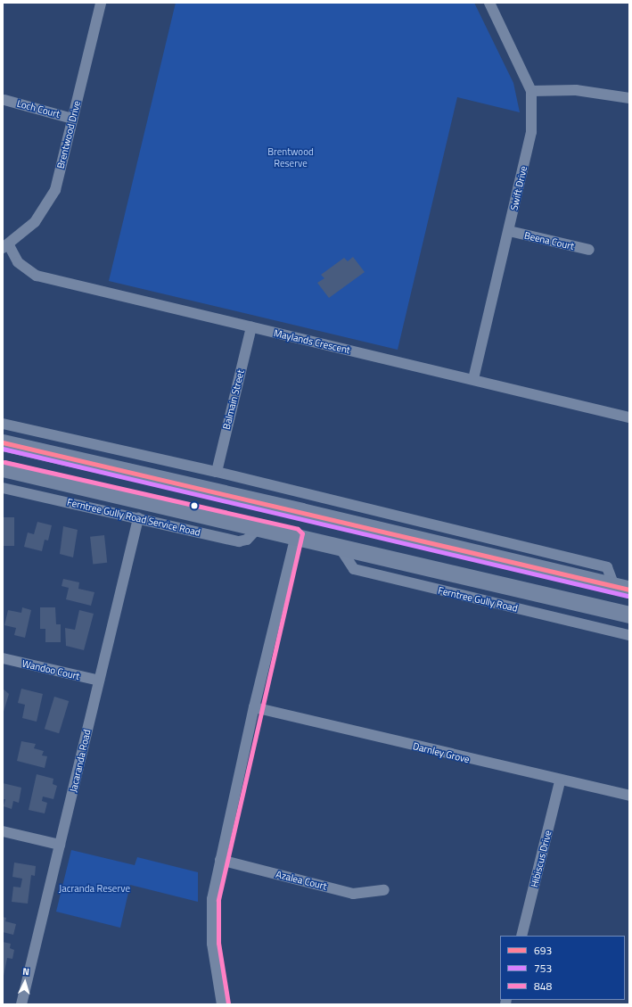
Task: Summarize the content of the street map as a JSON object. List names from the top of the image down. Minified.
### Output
{"streets":{"main road":["Ferntree Gully Road"],"street":["Loch Court","Brentwood Drive","Swift Drive","Beena Court","Maylands Crescent","Balmain Street","Ferntree Gully Road Service Road","Wandoo Court","Darnley Grove","Jacaranda Road","Hibiscus Drive","Azalea Court"]},"crossings":[["Loch Court","Brentwood Drive"],["Brentwood Drive","Maylands Crescent"],["Swift Drive","Beena Court"],["Swift Drive","Maylands Crescent"],["Maylands Crescent","Balmain Street"],["Ferntree Gully Road Service Road","Ferntree Gully Road"],["Ferntree Gully Road Service Road","Jacaranda Road"],["Wandoo Court","Jacaranda Road"],["Darnley Grove","Hibiscus Drive"]],"parks":["Brentwood Reserve","Jacranda Reserve"],"lines":["transit line 693","transit line 753","transit line 848"],"legend":["693","753","848"],"north":"top"}
